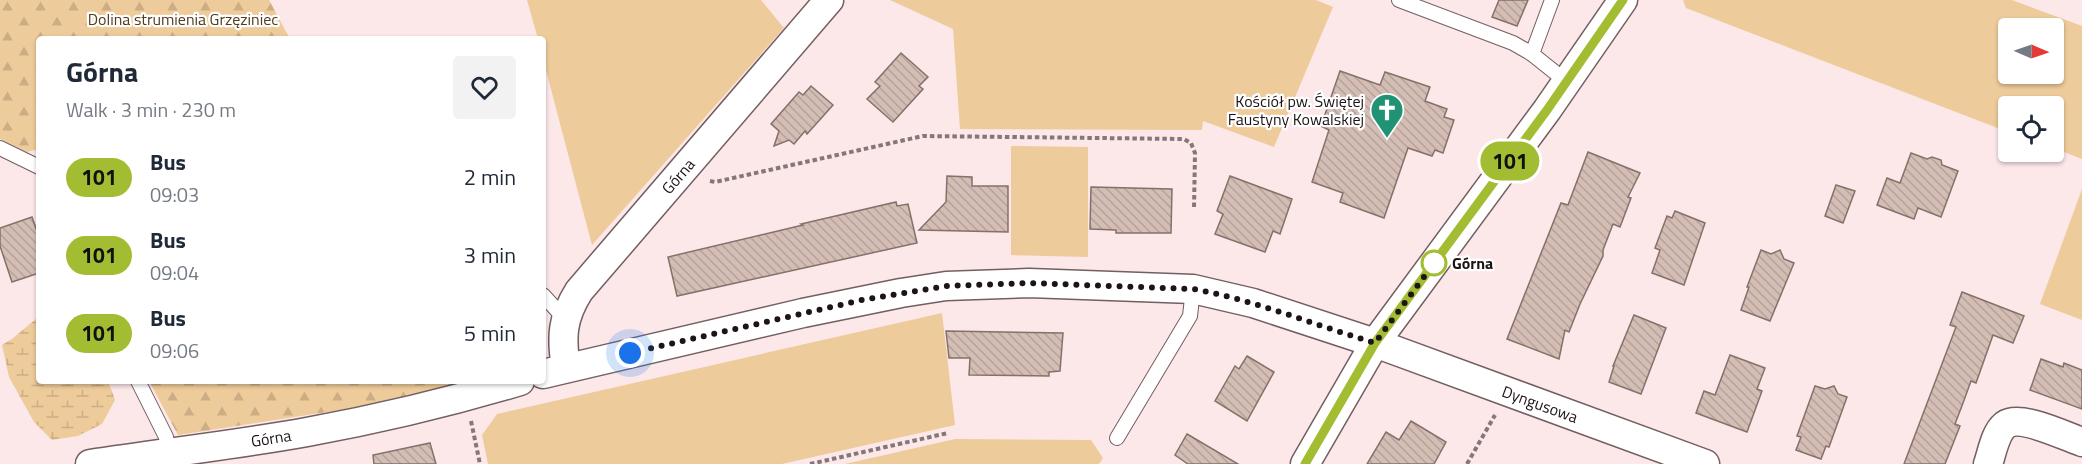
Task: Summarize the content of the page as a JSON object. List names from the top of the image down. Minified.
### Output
{"streets":{"street":["Górna","Dyngusowa"]},"crossings":[["Górna","Dyngusowa"]],"parks":["Dolina strumienia Grzęziniec"],"places":{"church":["Kościół pw. Świętej Faustyny Kowalskiej"],"other":["Górna"]},"lines":["bus line 101"],"north":"right","page":{"on_map":"101","heading":["Górna","Walk · 3 min · 230 m"],"list":[{"mark":"101","name":"Bus","note":"09:03","value":"2 min"},{"mark":"101","name":"Bus","note":"09:04","value":"3 min"},{"mark":"101","name":"Bus","note":"09:06","value":"5 min"}]}}
